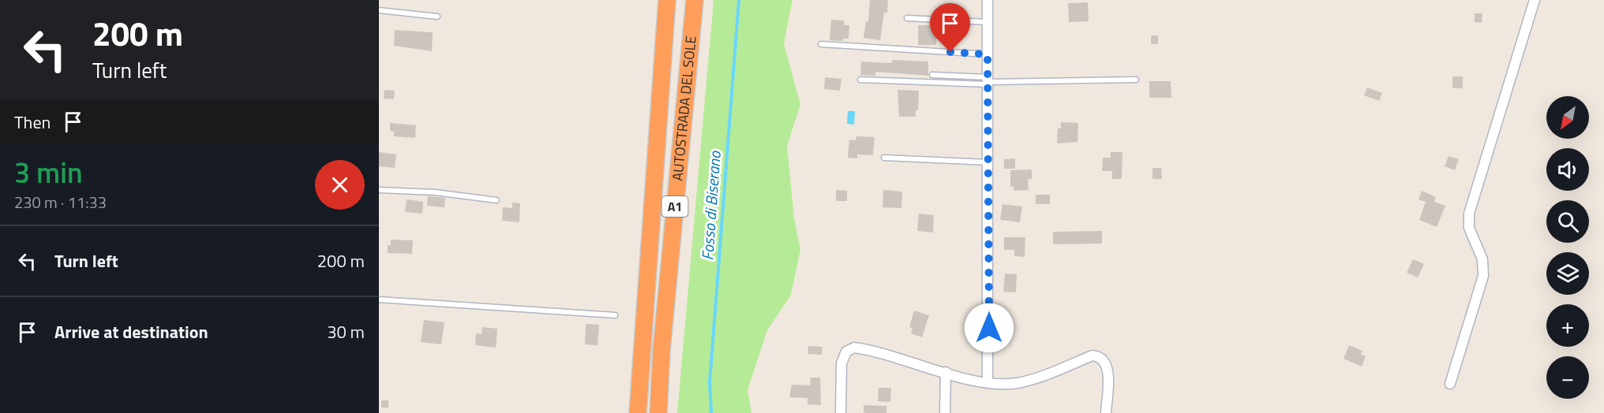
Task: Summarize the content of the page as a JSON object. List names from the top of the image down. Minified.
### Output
{"streets":{"highway":["AUTOSTRADA DEL SOLE","A1"]},"water":["Fosso di Biserano"],"north":"bottom left","page":{"turn":["200 m","Turn left"],"map_buttons":["+","−"],"then":"Then","heading":["3 min","230 m · 11:33"],"list":[{"name":"Turn left","value":"200 m"},{"name":"Arrive at destination","value":"30 m"}]}}
